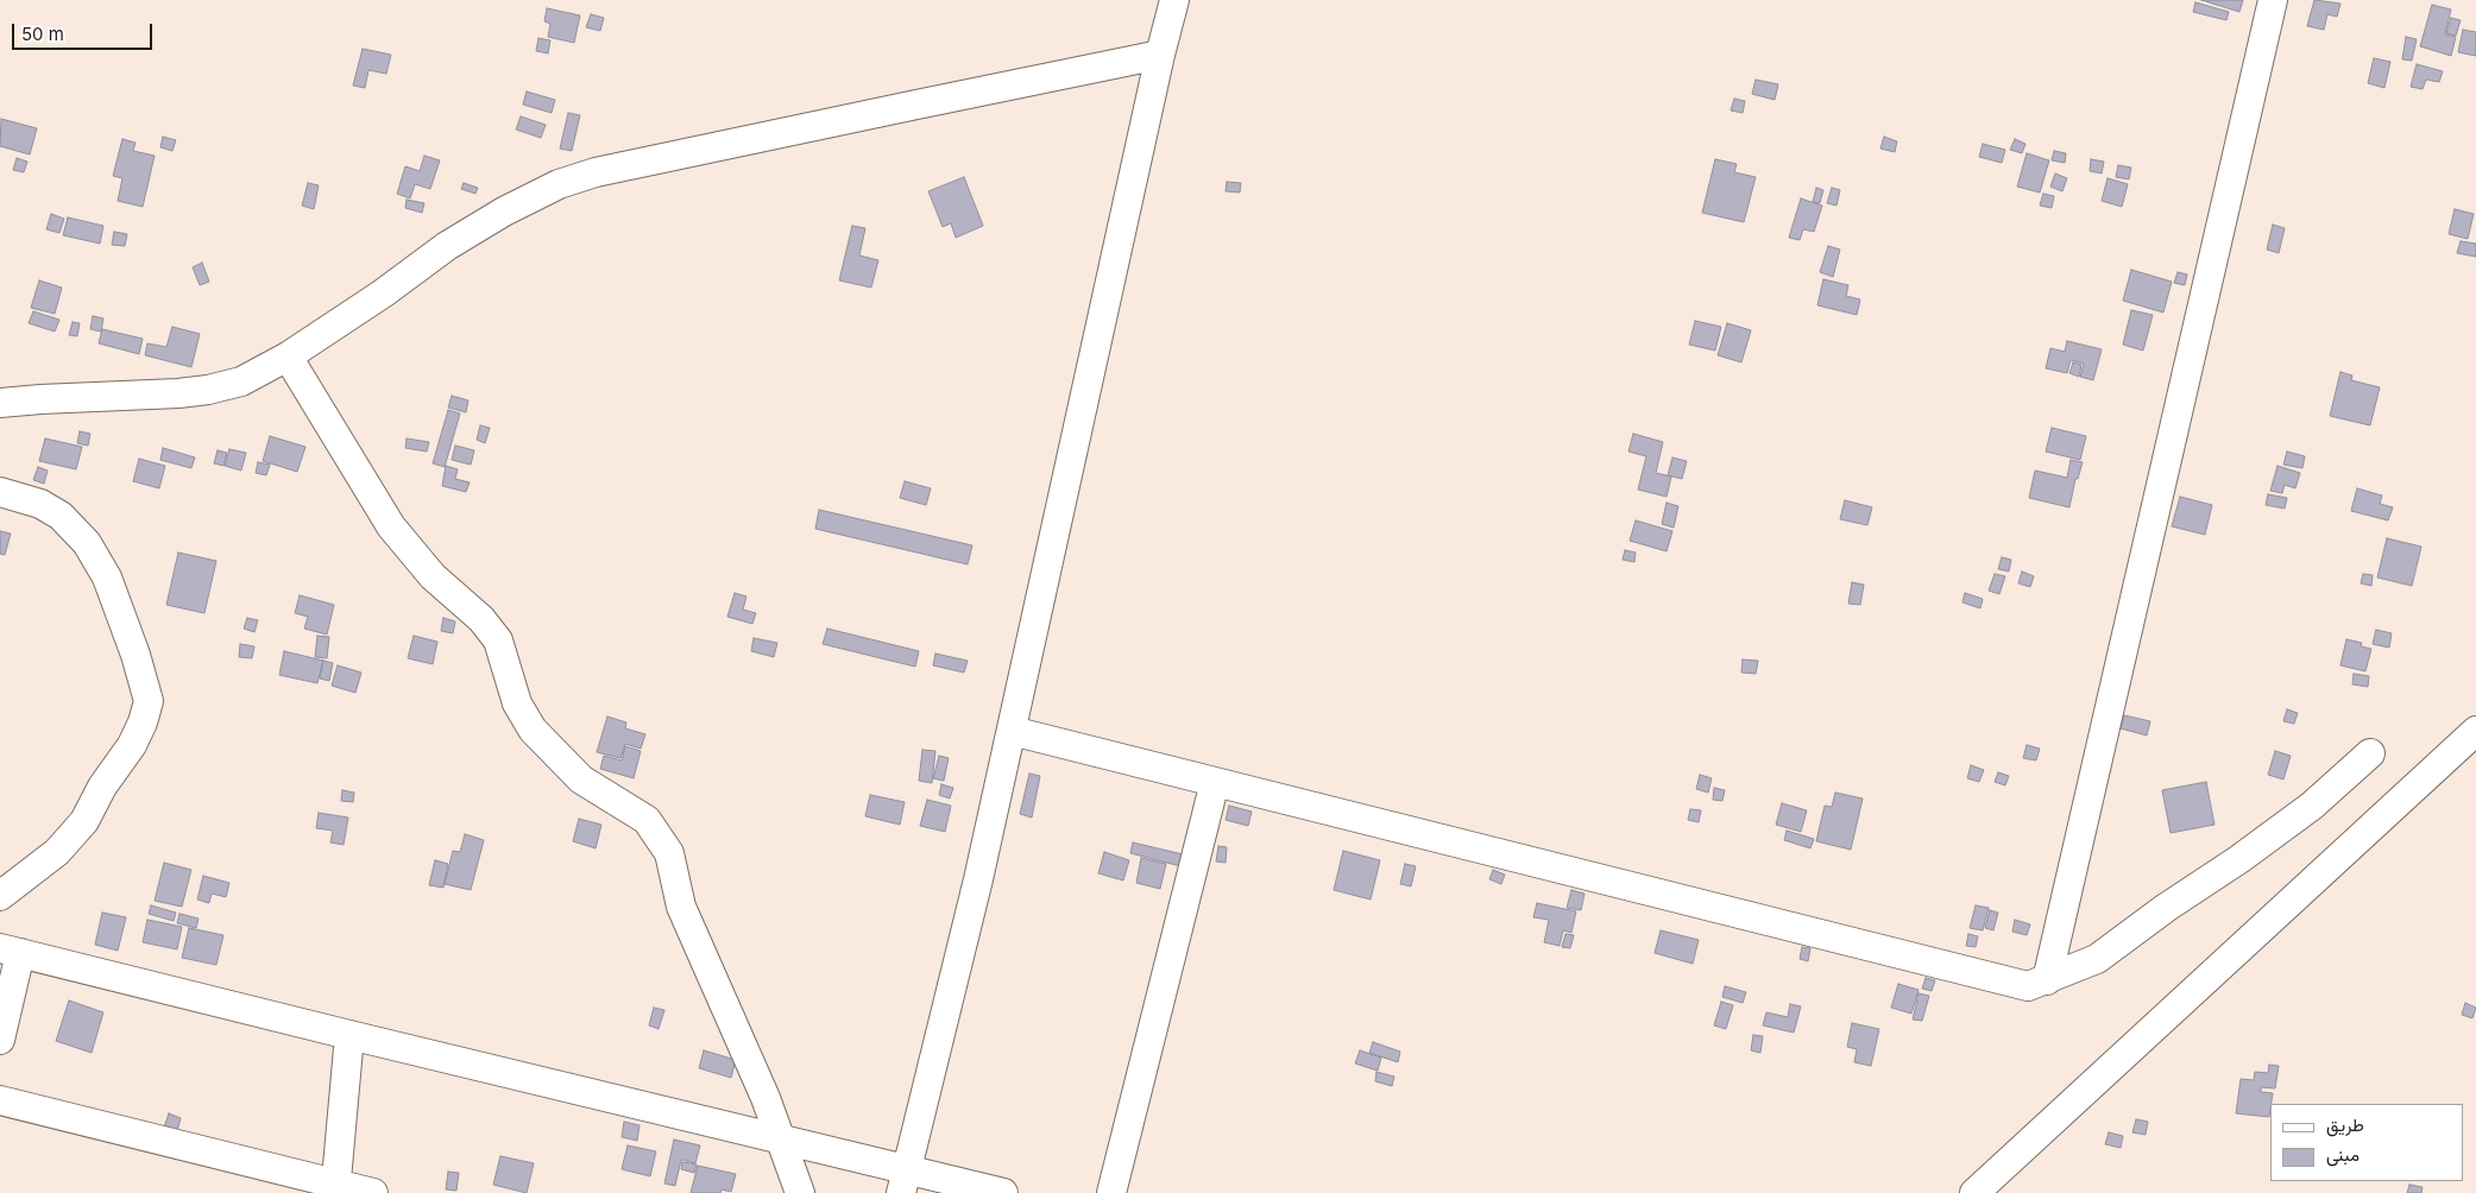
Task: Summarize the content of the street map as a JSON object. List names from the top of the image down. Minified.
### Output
{"legend":["طريق","مبنى"],"scale_bar":"50 m"}
